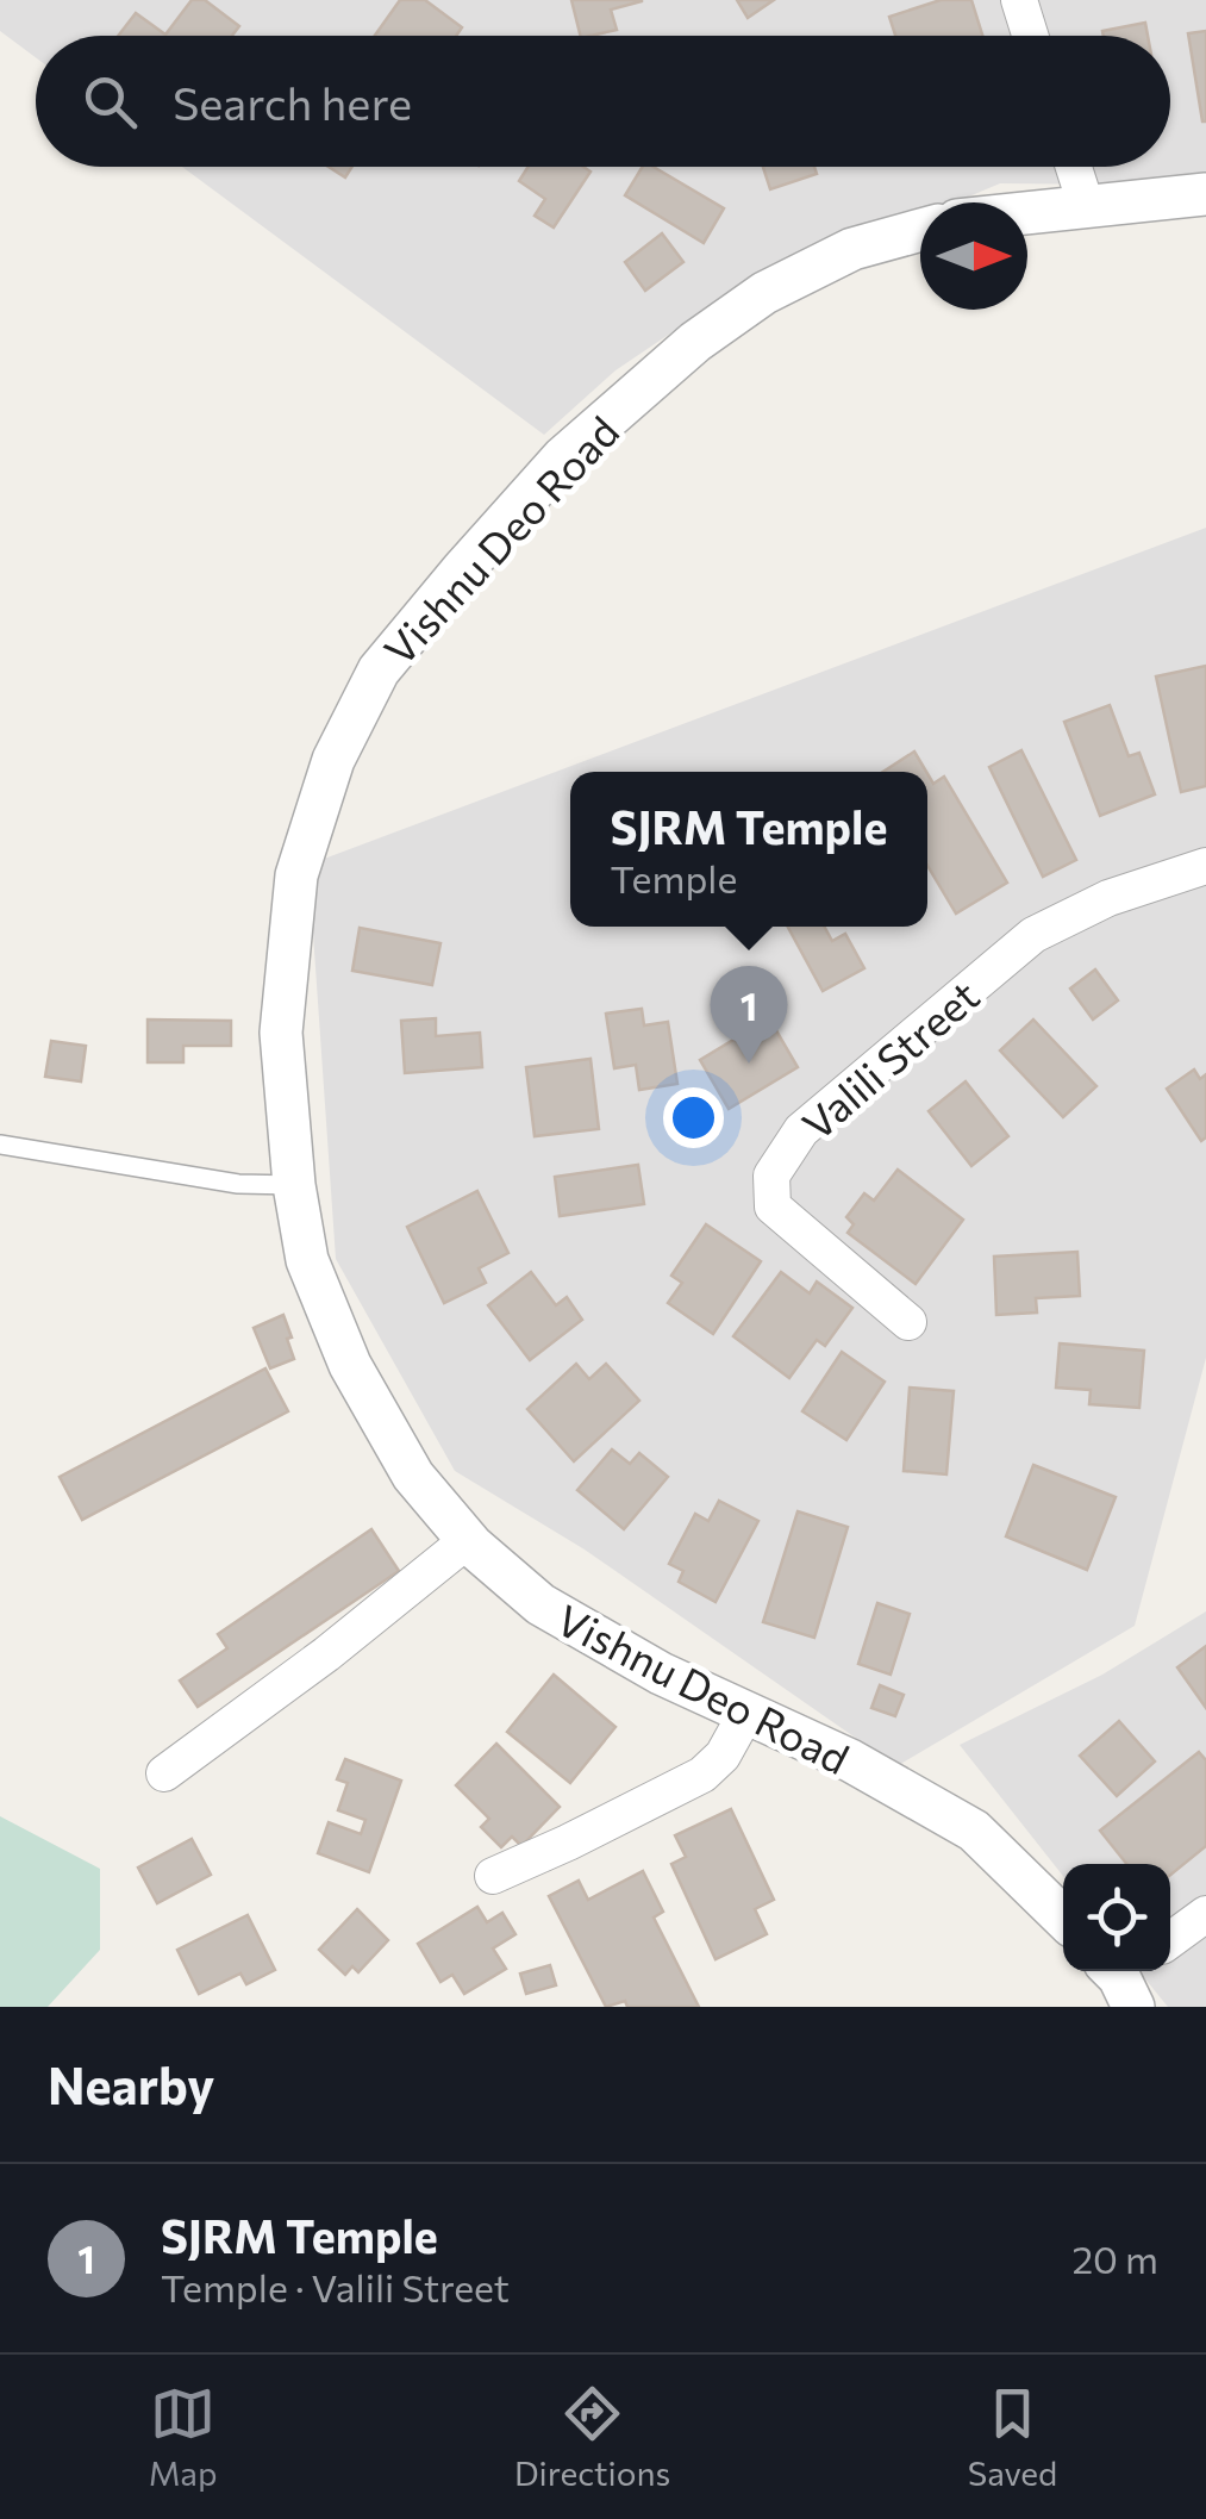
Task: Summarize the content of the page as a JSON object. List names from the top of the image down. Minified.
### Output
{"streets":{"street":["Vishnu Deo Road","Valili Street"]},"north":"right","page":{"search":"Search here","popup":["SJRM Temple","Temple"],"pins":"1","heading":"Nearby","list":[{"mark":"1","name":"SJRM Temple","note":"Temple · Valili Street","value":"20 m"}],"nav":["Map","Directions","Saved"]}}
